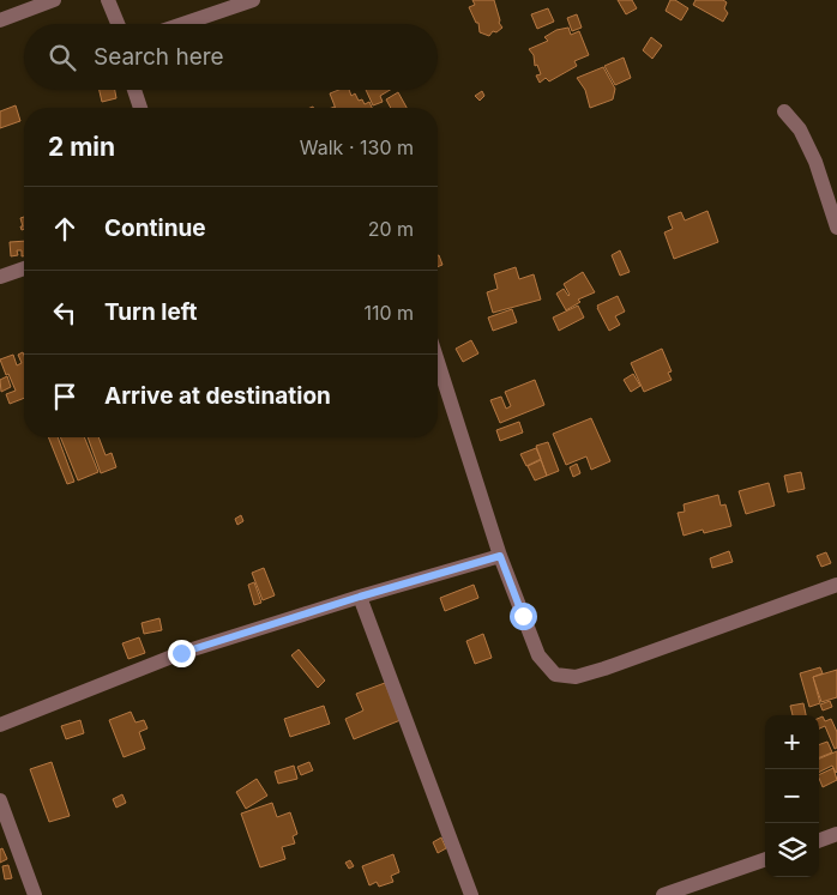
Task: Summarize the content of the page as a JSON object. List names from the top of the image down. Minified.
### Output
{"page":{"search":"Search here","heading":["2 min","Walk · 130 m"],"list":[["Continue","20 m"],["Turn left","110 m"],"Arrive at destination"],"map_buttons":["+","−"]}}
